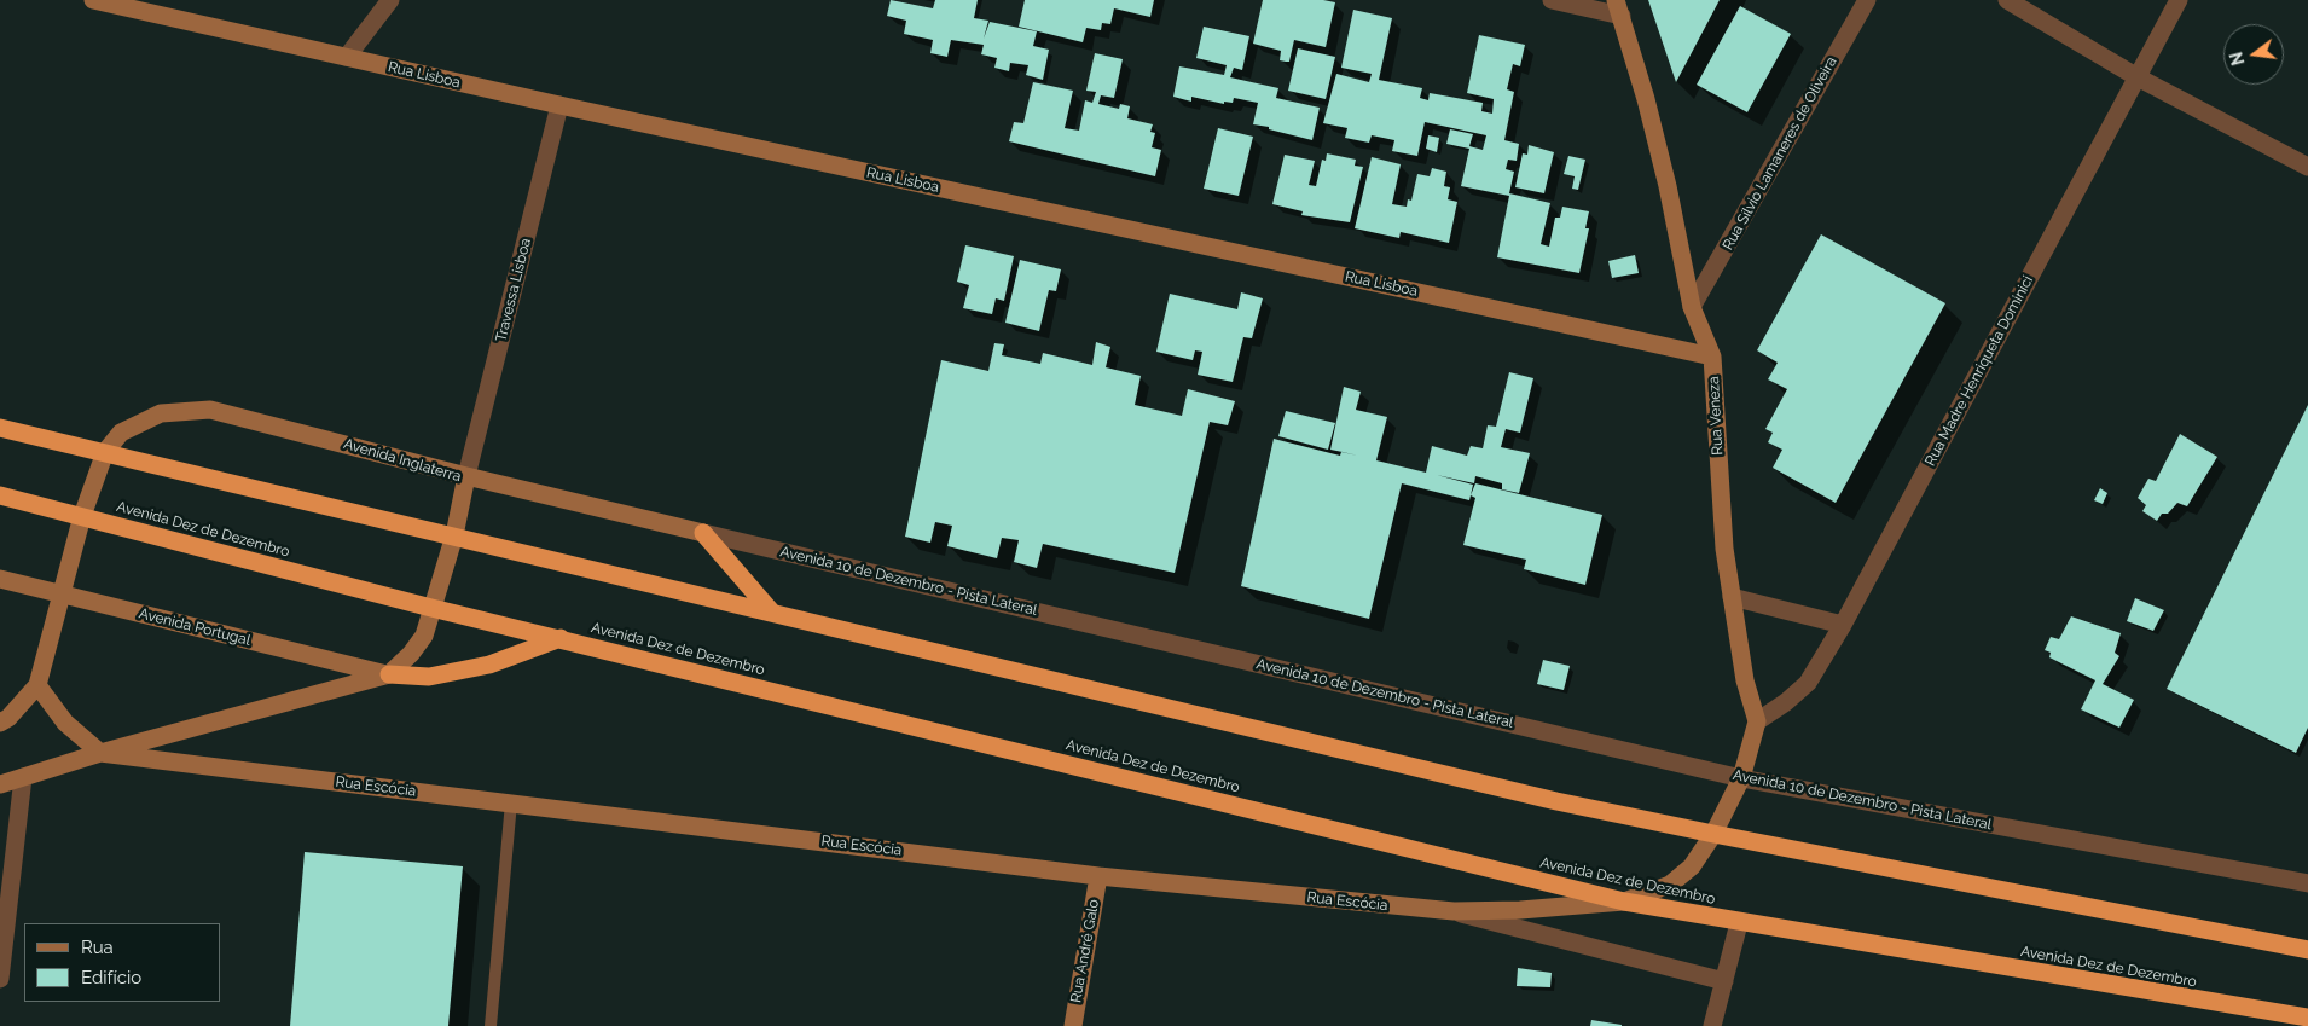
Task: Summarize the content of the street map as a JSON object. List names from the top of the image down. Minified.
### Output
{"streets":{"highway":["Avenida Dez de Dezembro"],"street":["Rua Lisboa","Rua Sílvio Lamaneres de Oliveira","Travessa Lisboa","Rua Madre Henriqueta Dominici","Rua Veneza","Avenida Inglaterra","Avenida 10 de Dezembro - Pista Lateral","Avenida Portugal","Rua Escócia","Rua André Galo"]},"crossings":[["Rua Lisboa","Travessa Lisboa"],["Rua Lisboa","Rua Veneza"],["Rua Sílvio Lamaneres de Oliveira","Rua Veneza"],["Travessa Lisboa","Avenida Inglaterra"],["Travessa Lisboa","Avenida 10 de Dezembro - Pista Lateral"],["Rua Madre Henriqueta Dominici","Rua Veneza"],["Avenida Inglaterra","Avenida Dez de Dezembro"],["Avenida Inglaterra","Avenida 10 de Dezembro - Pista Lateral"],["Avenida Inglaterra","Avenida Portugal"],["Avenida Inglaterra","Rua Escócia"],["Avenida Dez de Dezembro","Rua Escócia"],["Rua Escócia","Rua André Galo"]],"legend":["Rua","Edifício"],"north":"left"}
